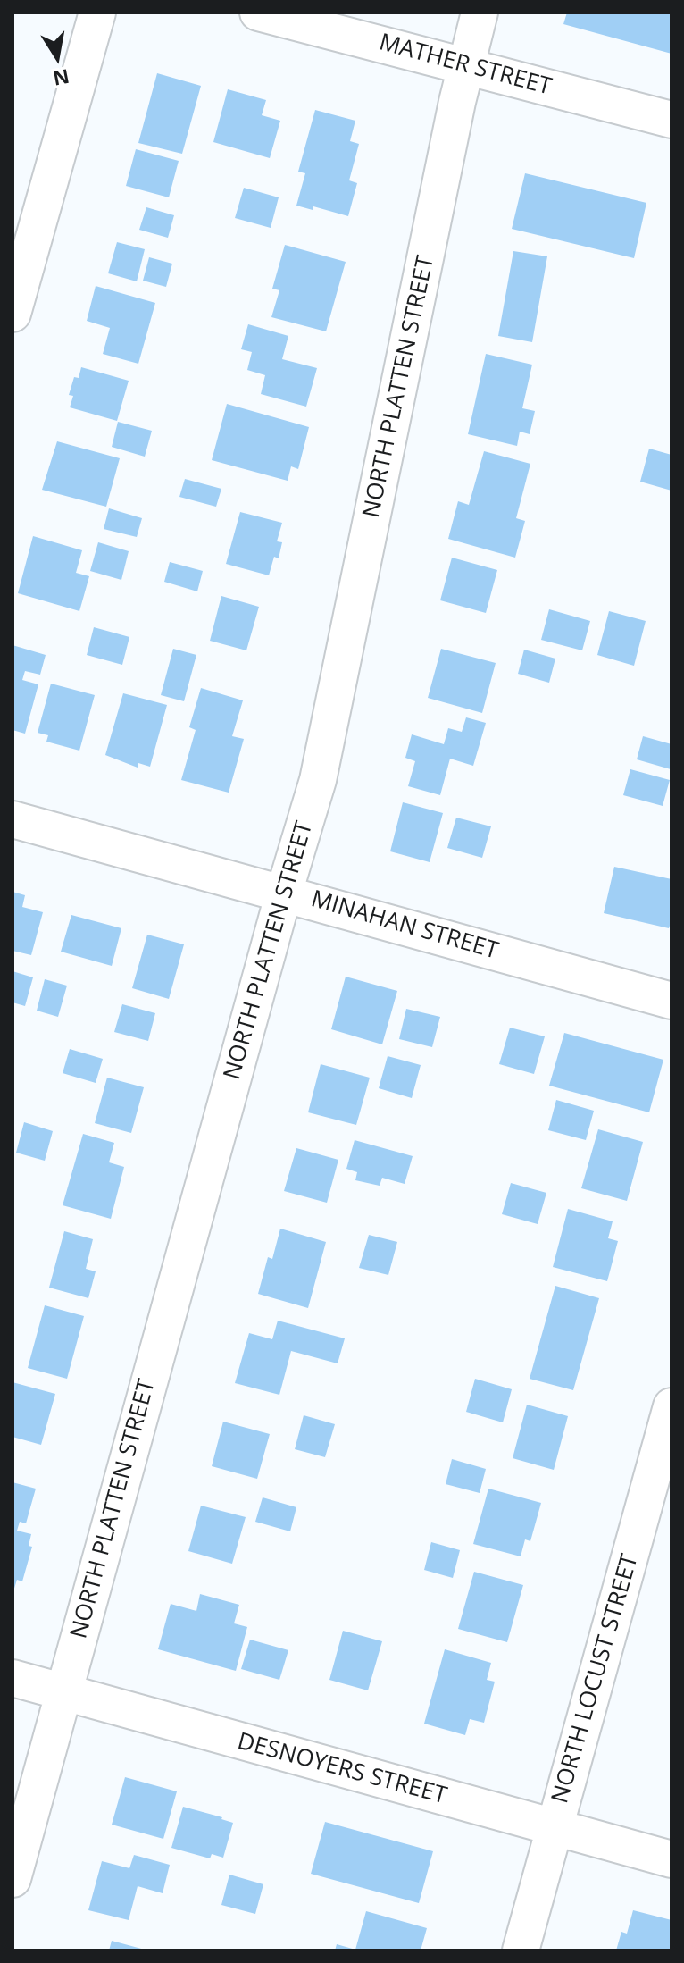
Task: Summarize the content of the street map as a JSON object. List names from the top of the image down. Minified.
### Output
{"streets":{"street":["MATHER STREET","NORTH PLATTEN STREET","MINAHAN STREET","NORTH LOCUST STREET","DESNOYERS STREET"]},"crossings":[["MATHER STREET","NORTH PLATTEN STREET"],["NORTH PLATTEN STREET","MINAHAN STREET"],["NORTH PLATTEN STREET","DESNOYERS STREET"],["NORTH LOCUST STREET","DESNOYERS STREET"]],"north":"bottom"}
